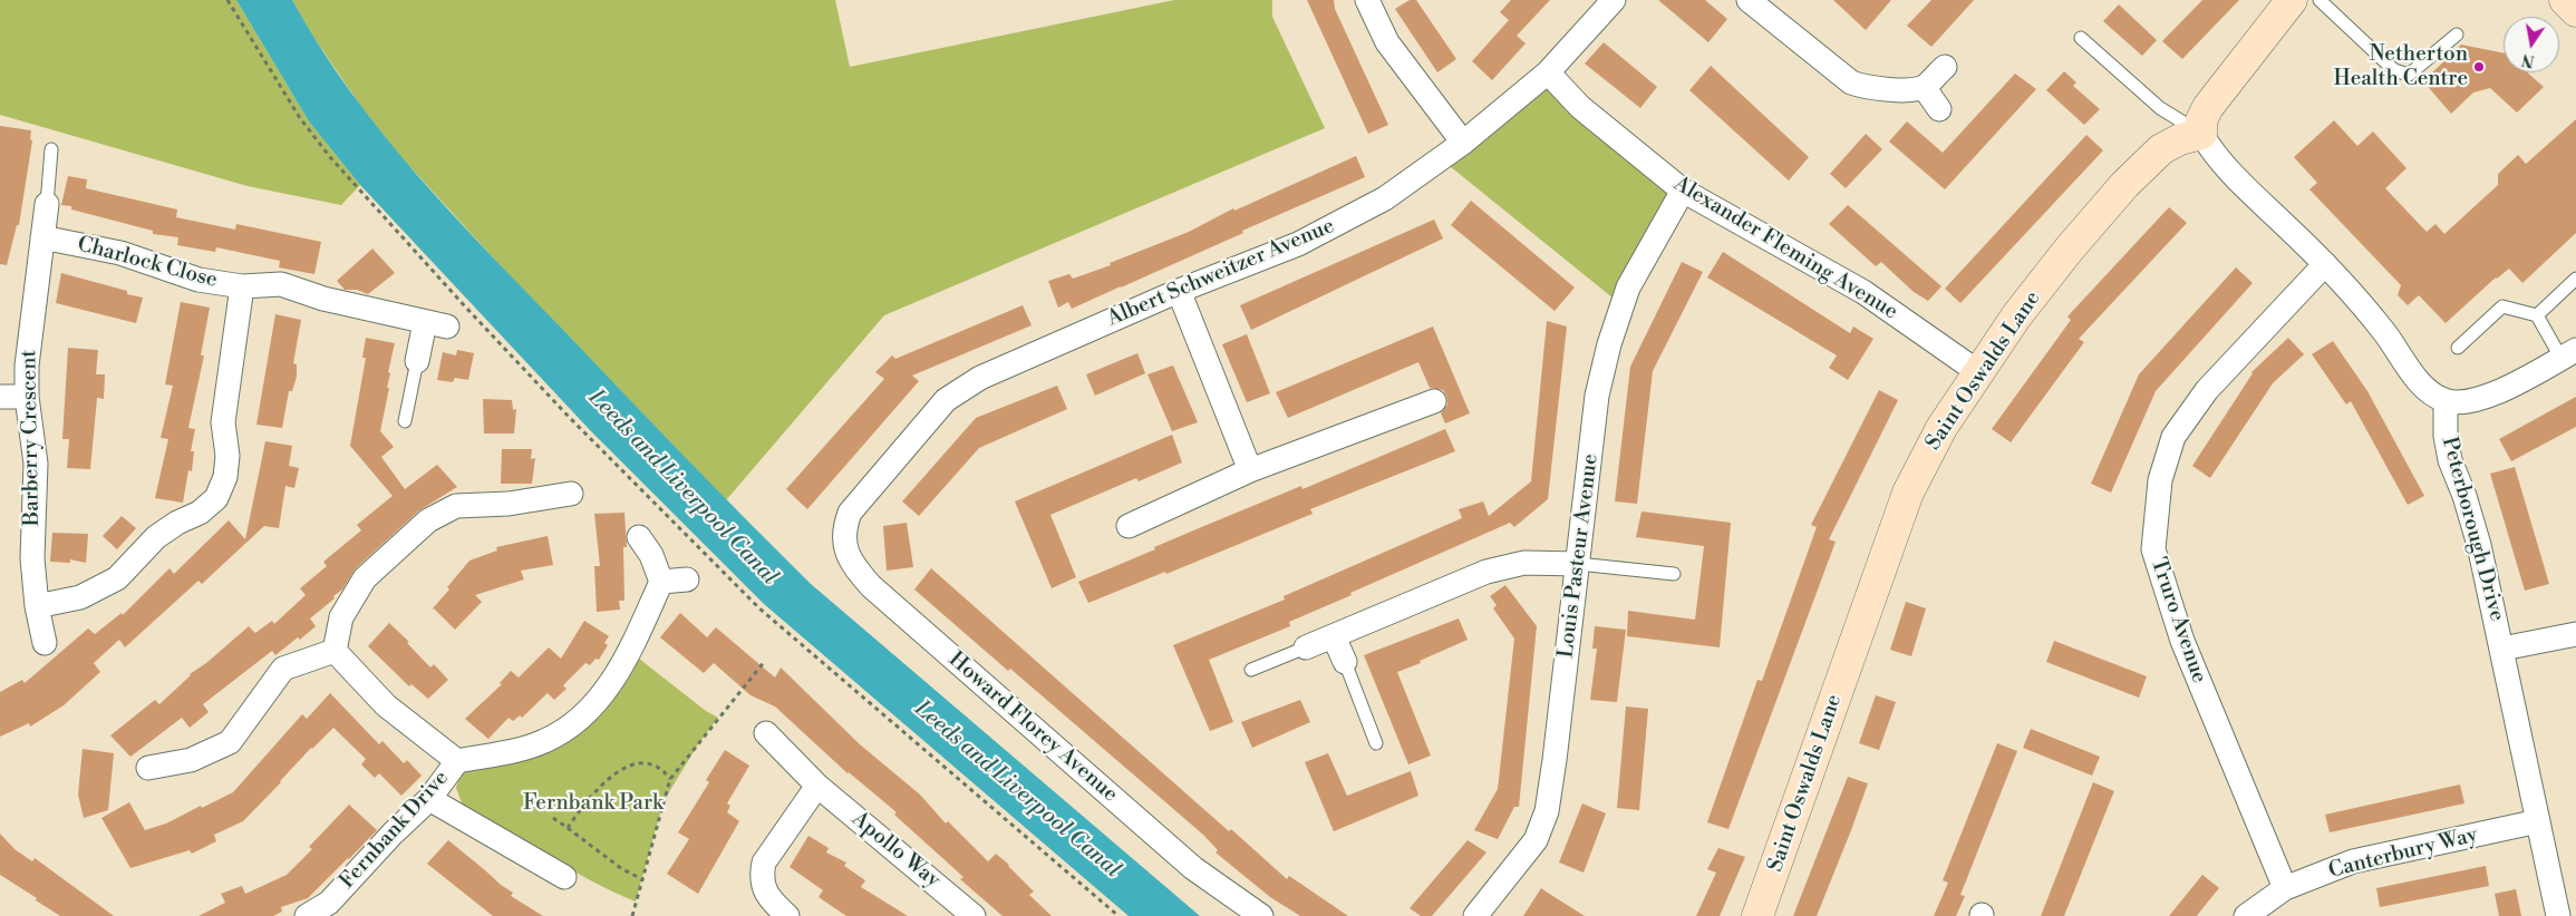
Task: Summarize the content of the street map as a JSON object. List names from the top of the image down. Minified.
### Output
{"streets":{"street":["Alexander Fleming Avenue","Charlock Close","Albert Schweitzer Avenue","Saint Oswalds Lane","Barberry Crescent","Peterborough Drive","Louis Pasteur Avenue","Truro Avenue","Howard Florey Avenue","Fernbank Drive","Apollo Way","Canterbury Way"]},"crossings":[["Alexander Fleming Avenue","Albert Schweitzer Avenue"],["Alexander Fleming Avenue","Saint Oswalds Lane"],["Alexander Fleming Avenue","Louis Pasteur Avenue"],["Charlock Close","Barberry Crescent"],["Albert Schweitzer Avenue","Howard Florey Avenue"],["Peterborough Drive","Canterbury Way"],["Truro Avenue","Canterbury Way"]],"water":["Leeds and Liverpool Canal"],"parks":["Fernbank Park"],"places":["Netherton Health Centre"],"north":"bottom"}
